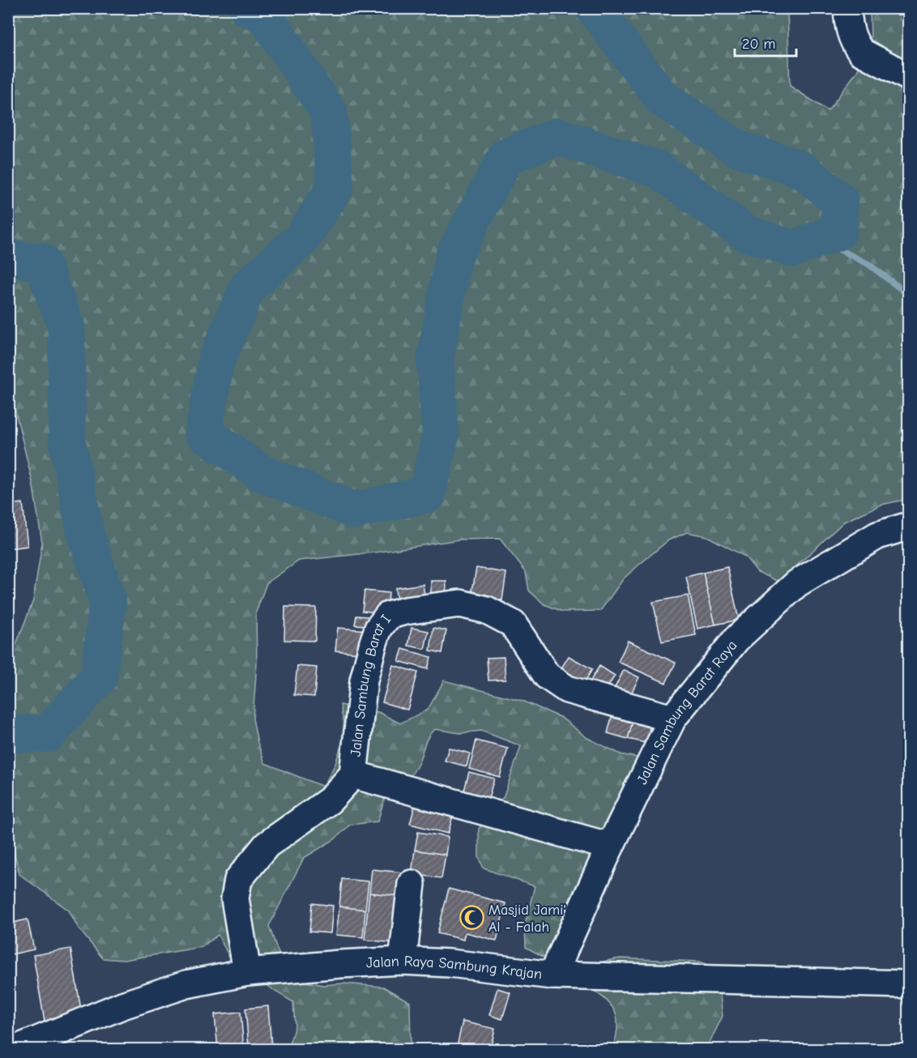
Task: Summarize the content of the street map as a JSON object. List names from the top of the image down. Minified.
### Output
{"streets":{"street":["Jalan Sambung Barat I","Jalan Sambung Barat Raya","Jalan Raya Sambung Krajan"]},"crossings":[["Jalan Sambung Barat I","Jalan Sambung Barat Raya"],["Jalan Sambung Barat I","Jalan Raya Sambung Krajan"],["Jalan Sambung Barat Raya","Jalan Raya Sambung Krajan"]],"places":{"mosque":["Masjid Jami' Al - Falah"]},"scale_bar":"20 m"}
